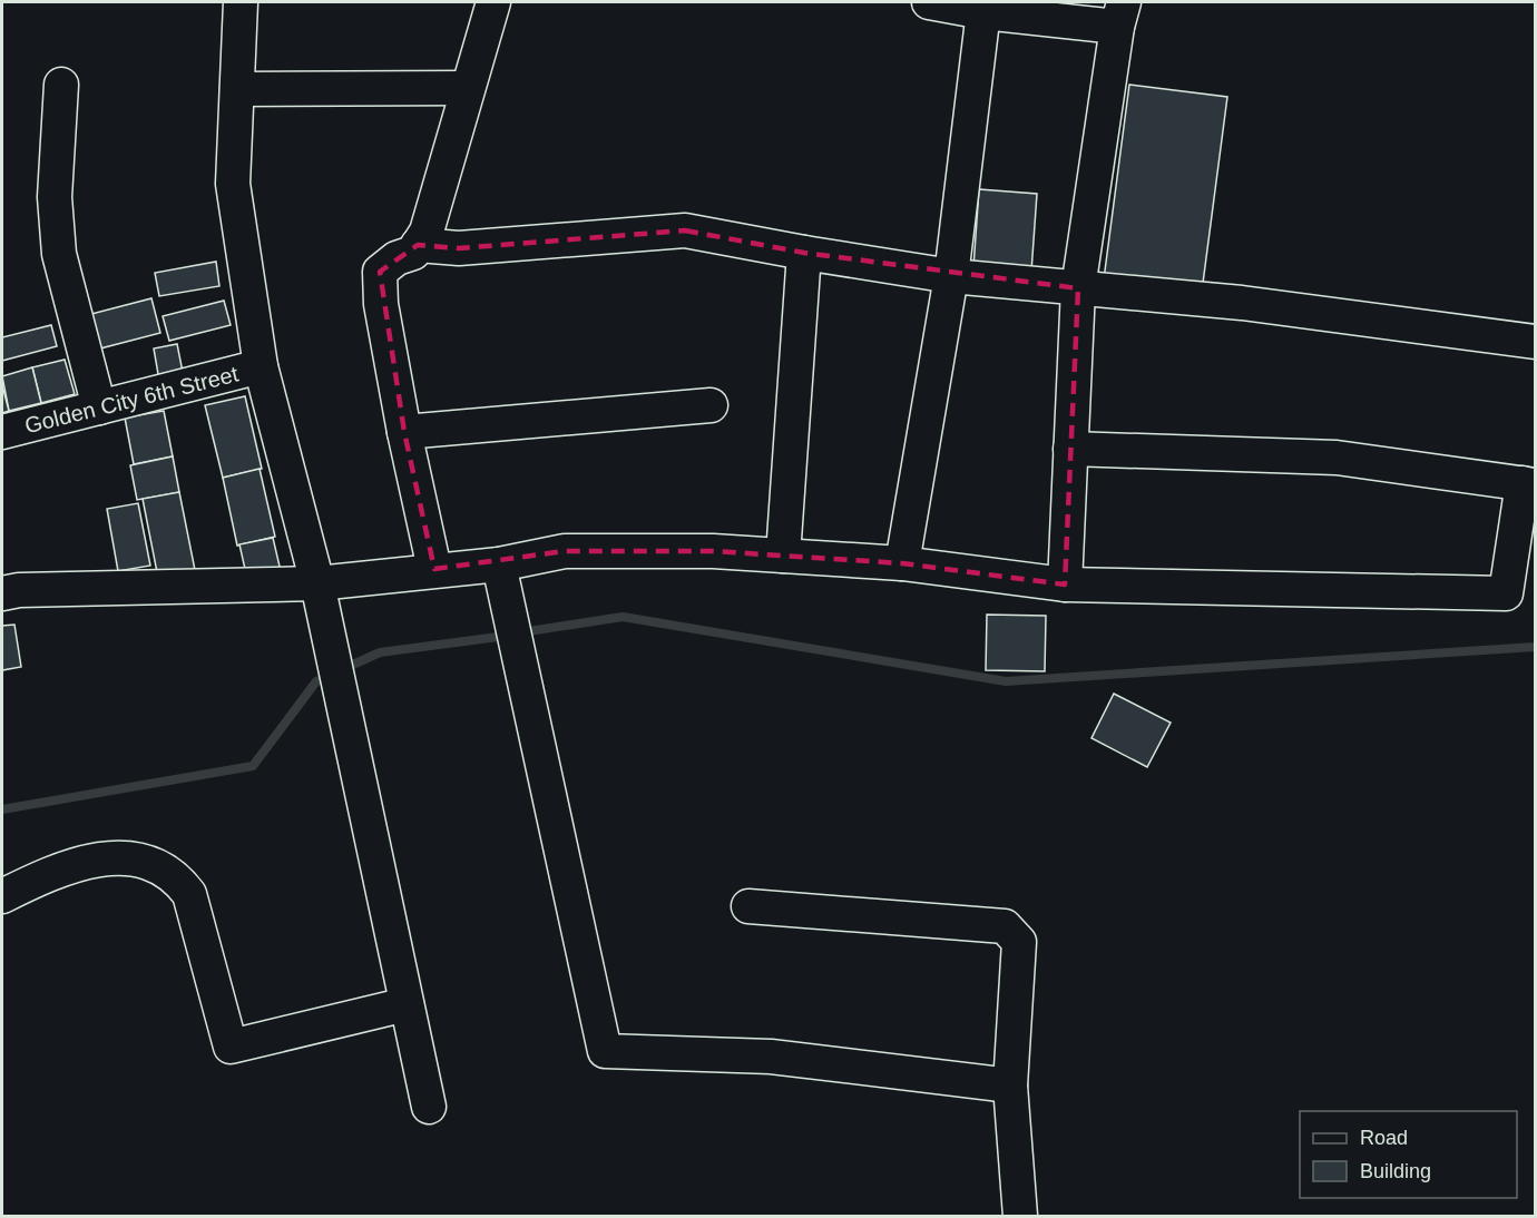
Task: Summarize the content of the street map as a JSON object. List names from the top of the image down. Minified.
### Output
{"streets":{"street":["Golden City 6th Street"]},"legend":["Road","Building"]}
